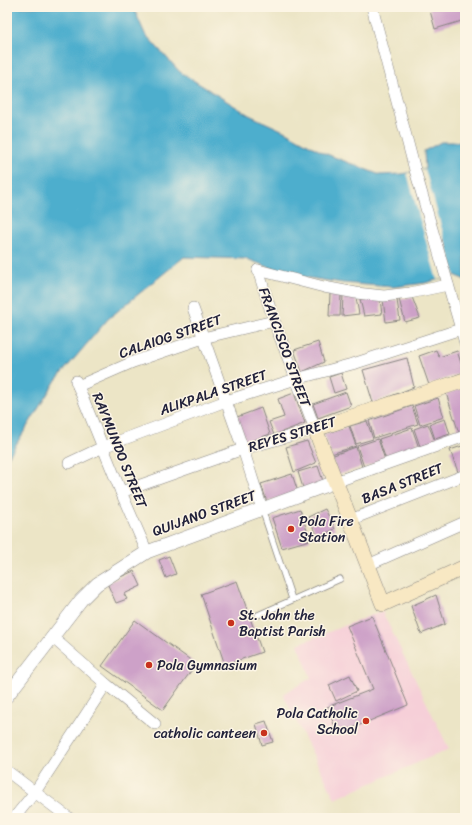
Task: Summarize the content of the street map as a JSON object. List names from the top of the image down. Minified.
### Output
{"streets":{"main road":["FRANCISCO STREET","REYES STREET"],"street":["CALAIOG STREET","ALIKPALA STREET","RAYMUNDO STREET","BASA STREET","QUIJANO STREET"]},"crossings":[["CALAIOG STREET","FRANCISCO STREET"],["CALAIOG STREET","RAYMUNDO STREET"],["FRANCISCO STREET","ALIKPALA STREET"],["FRANCISCO STREET","REYES STREET"],["FRANCISCO STREET","BASA STREET"],["FRANCISCO STREET","QUIJANO STREET"],["ALIKPALA STREET","RAYMUNDO STREET"],["REYES STREET","RAYMUNDO STREET"],["RAYMUNDO STREET","QUIJANO STREET"]],"places":["Pola Fire Station","St. John the Baptist Parish","Pola Gymnasium","Pola Catholic School","catholic canteen"]}
